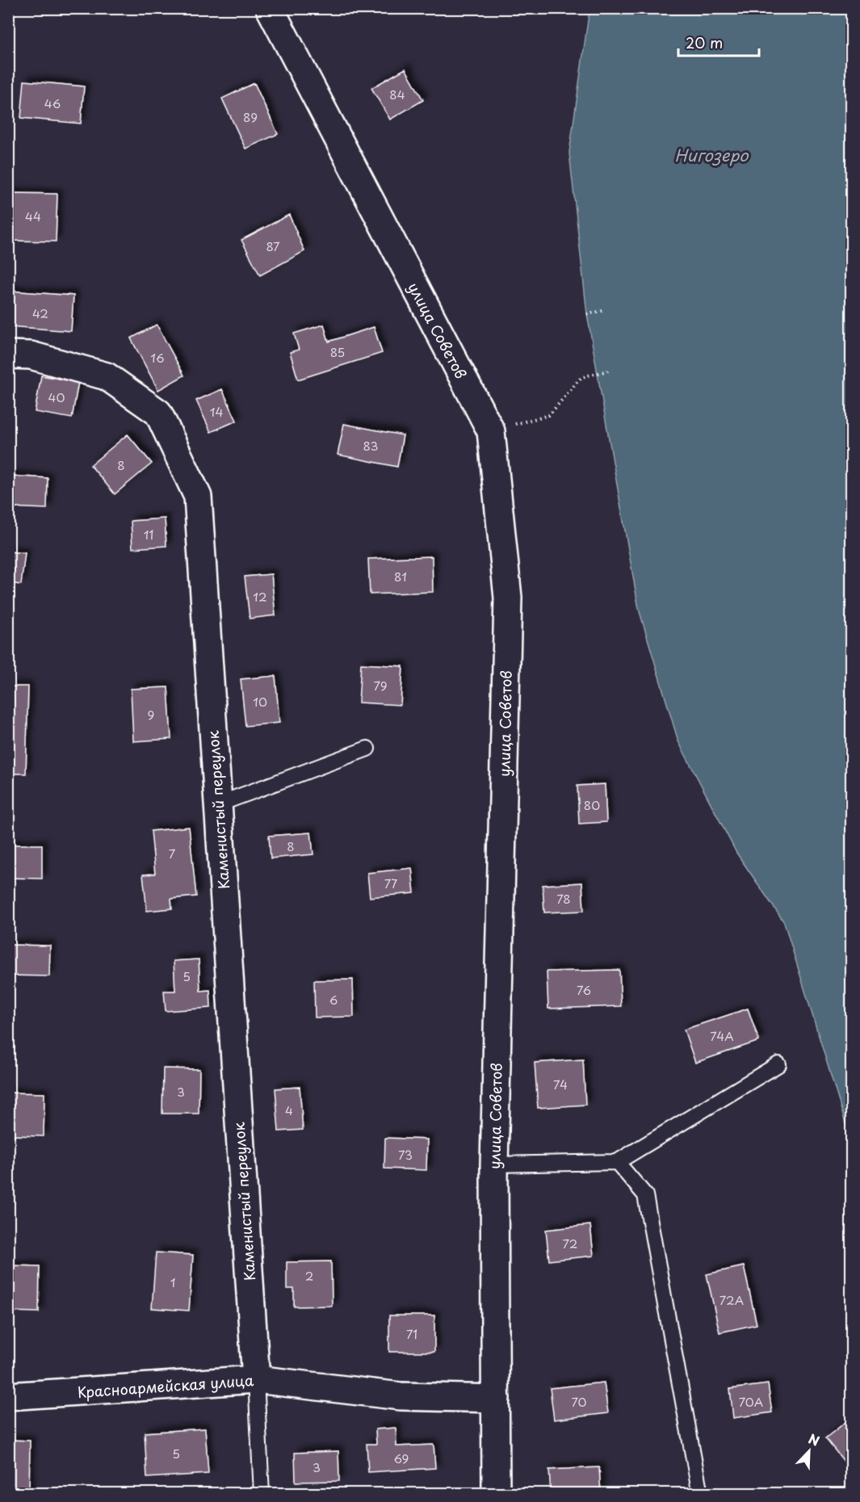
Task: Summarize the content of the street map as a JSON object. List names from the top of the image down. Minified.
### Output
{"streets":{"street":["улица Советов","Каменистый переулок","Красноармейская улица"]},"crossings":[["улица Советов","Красноармейская улица"],["Каменистый переулок","Красноармейская улица"]],"water":["Нигозеро"],"house_numbers":["84","46","89","44","87","42","85","16","40","14","83","8","11","81","12","79","10","9","80","8","7","77","78","5","76","6","74А","74","3","4","73","72","2","1","72А","71","70","70А","5","69","3"],"scale_bar":"20 m","north":"top right"}
